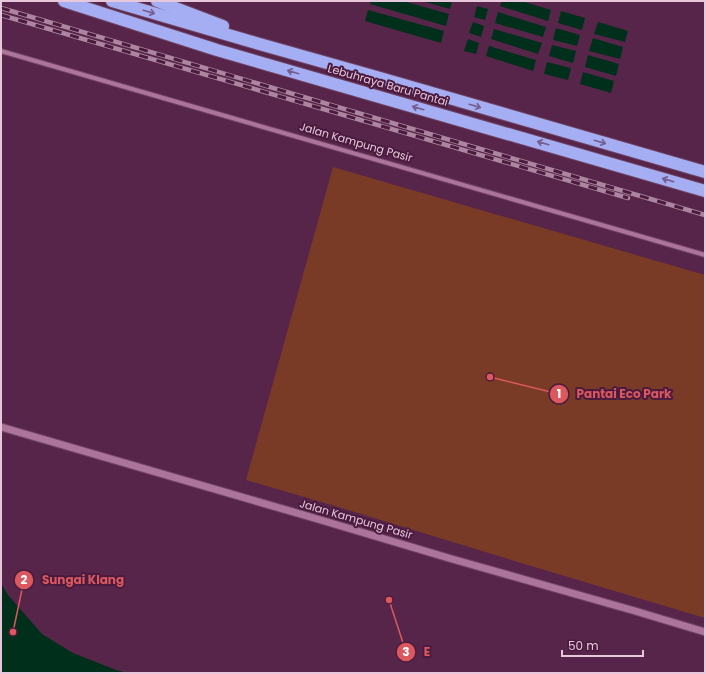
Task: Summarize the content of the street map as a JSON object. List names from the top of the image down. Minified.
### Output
{"streets":{"highway":["Lebuhraya Baru Pantai"],"street":["Jalan Kampung Pasir"]},"places":["Pantai Eco Park","E","Sungai Klang"],"scale_bar":"50 m"}
